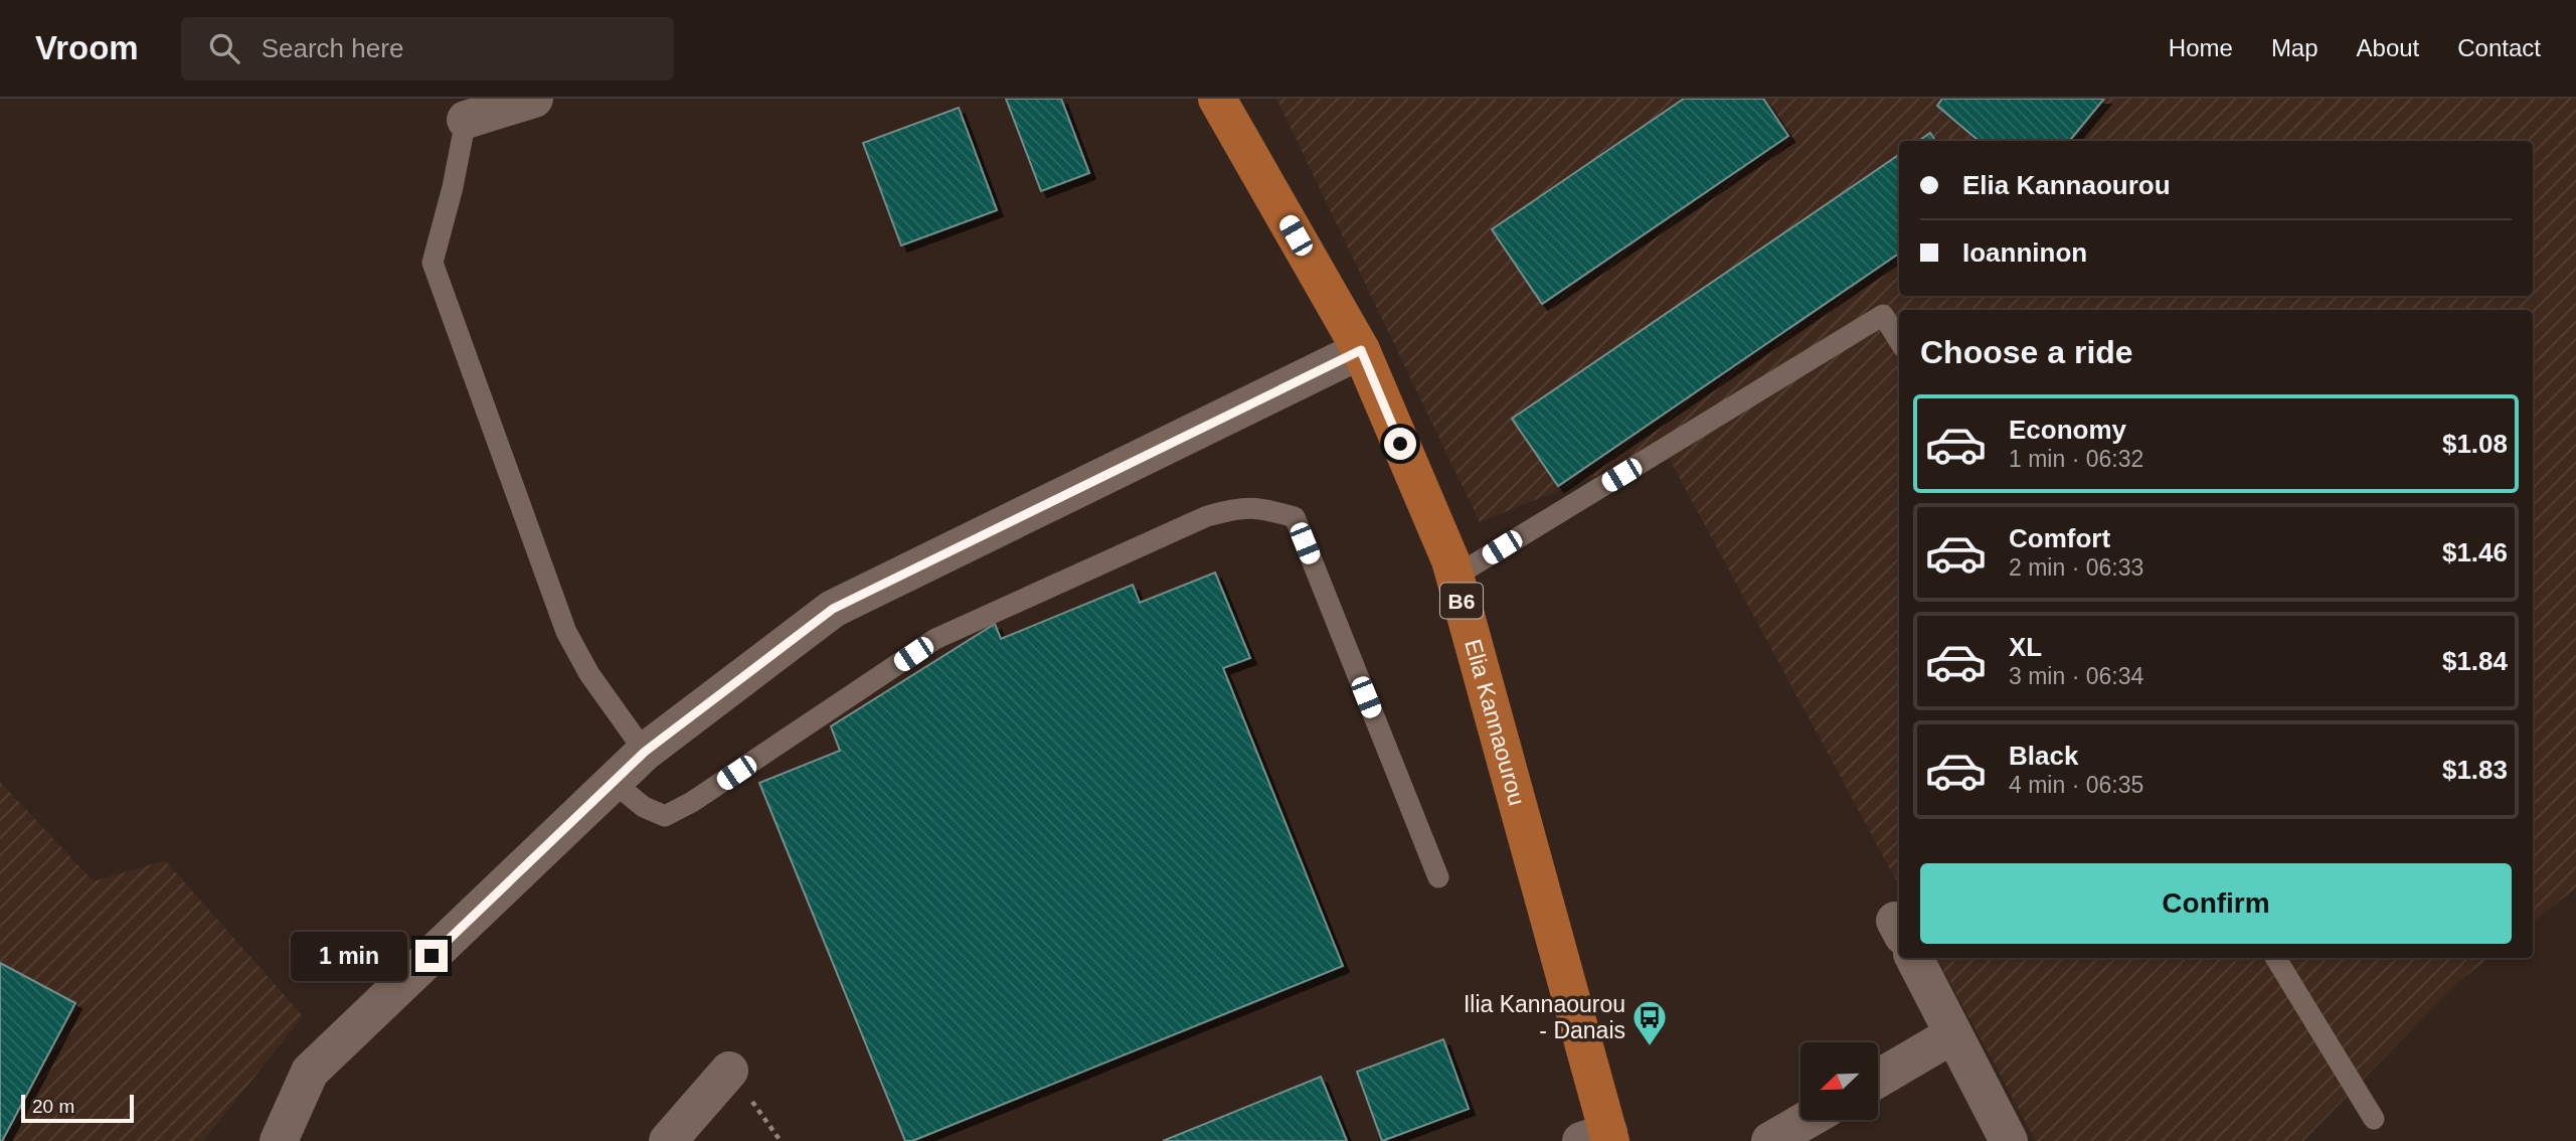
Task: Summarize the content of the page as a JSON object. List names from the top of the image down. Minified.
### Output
{"streets":{"main road":["B6","Elia Kannaourou"]},"places":{"bus stop":["Ilia Kannaourou - Danais"]},"scale_bar":"20 m","north":"bottom left","page":{"header":"Vroom","search":"Search here","nav":["Home","Map","About","Contact"],"banner":["Elia Kannaourou","Ioanninon"],"heading":"Choose a ride","list":[{"name":"Economy","note":"1 min · 06:32","value":"$1.08"},{"name":"Comfort","note":"2 min · 06:33","value":"$1.46"},{"name":"XL","note":"3 min · 06:34","value":"$1.84"},{"name":"Black","note":"4 min · 06:35","value":"$1.83"}],"buttons":"Confirm","bubble":"1 min","scale":"20 m"}}
